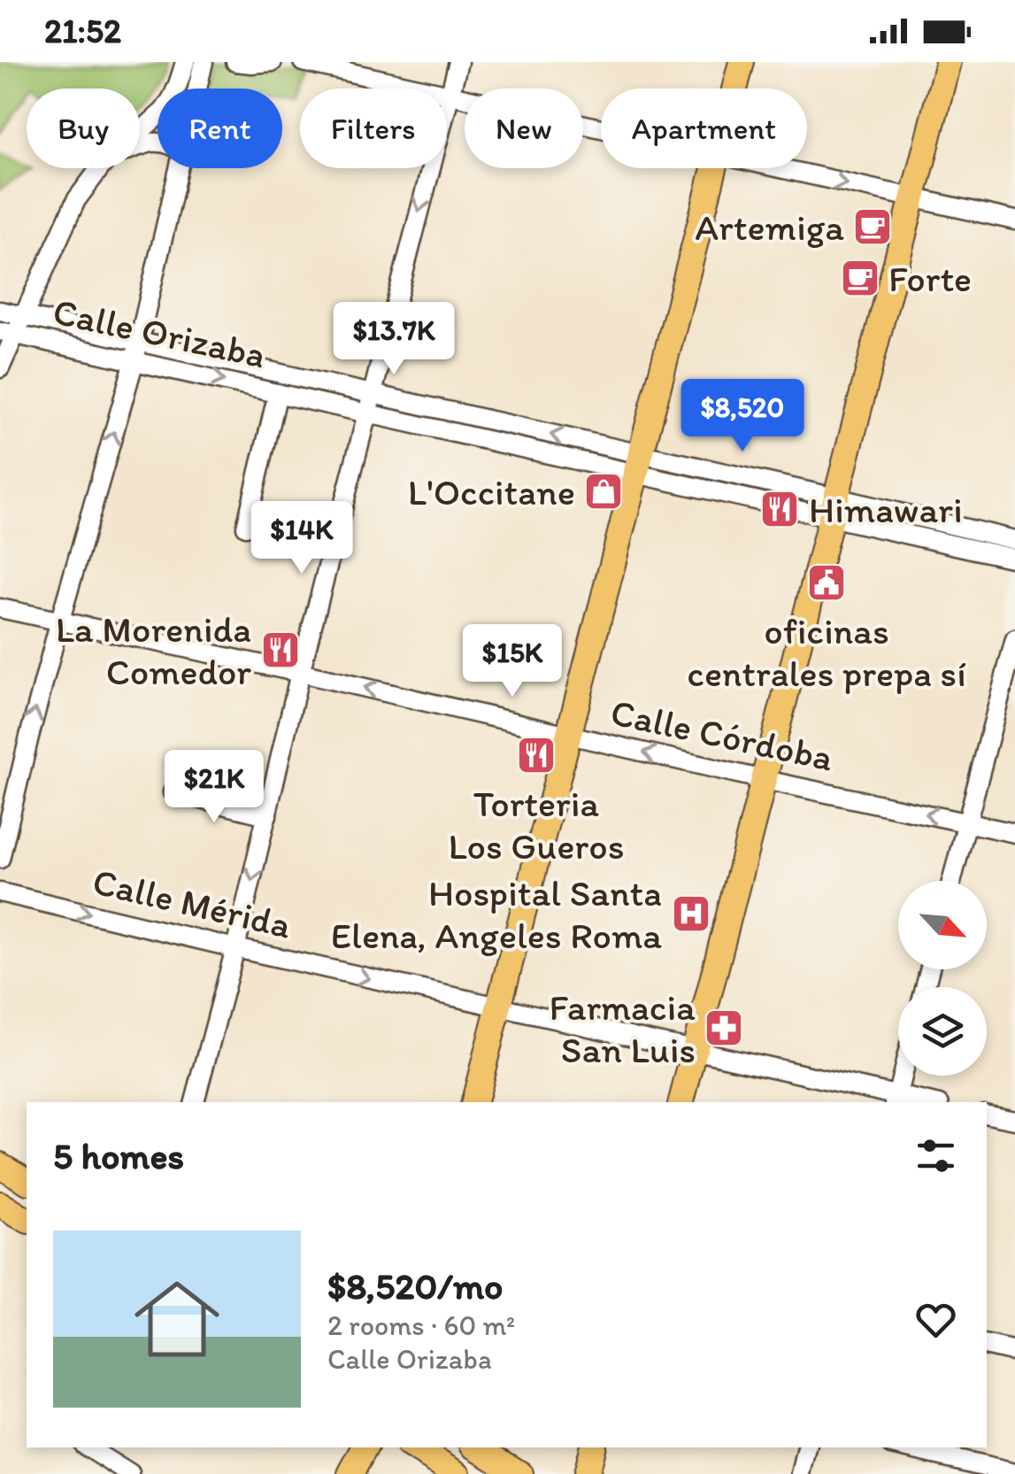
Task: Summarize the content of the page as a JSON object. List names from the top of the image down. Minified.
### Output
{"streets":{"street":["Calle Orizaba","Calle Córdoba","Calle Mérida"]},"one_way":["Calle Córdoba","Calle Mérida"],"places":{"cafe":["Artemiga","Forte"],"shop":["L'Occitane"],"restaurant":["Himawari","La Morenida Comedor","Torteria Los Gueros"],"public building":["oficinas centrales prepa sí"],"hospital":["Hospital Santa Elena, Angeles Roma"],"pharmacy":["Farmacia San Luis"]},"north":"bottom right","page":{"status":"21:52","chip":["Buy","Rent","Filters","New","Apartment"],"price":["$13.7K","$8,520","$14K","$15K","$21K"],"heading":"5 homes","list":[{"name":"$8,520/mo","note":"2 rooms · 60 m² · Calle Orizaba"}]}}
